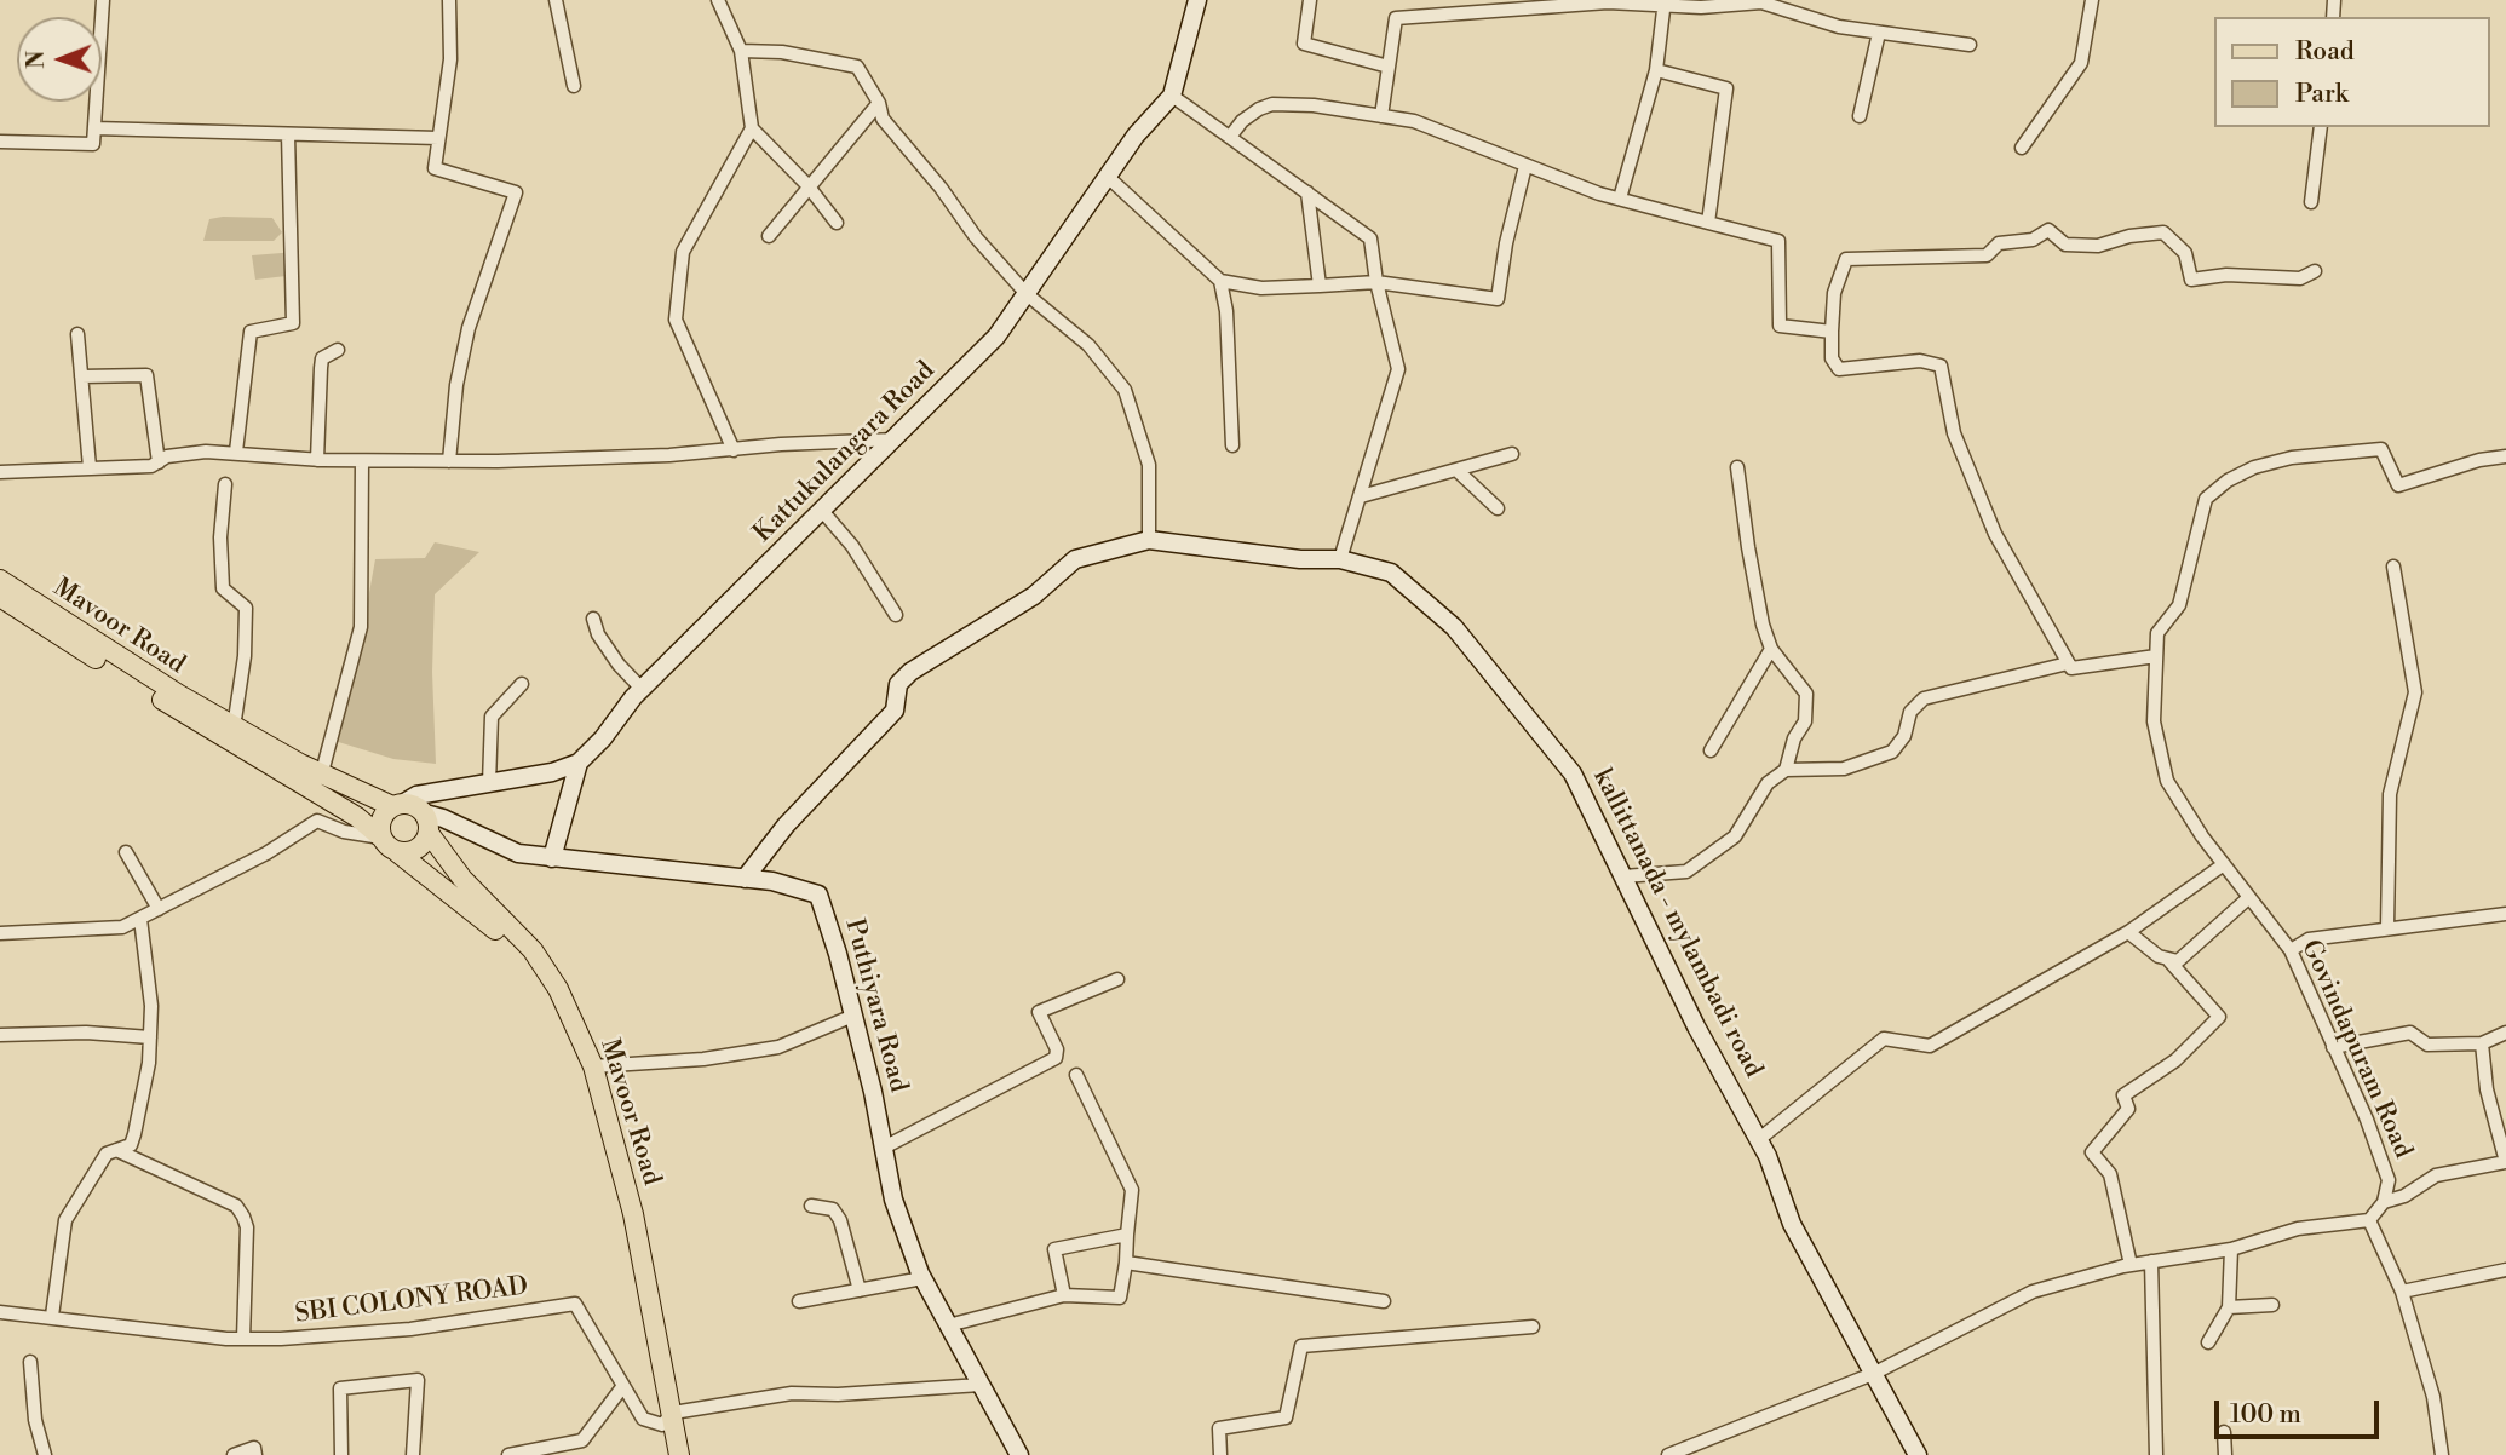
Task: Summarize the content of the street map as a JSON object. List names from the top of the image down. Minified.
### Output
{"streets":{"main road":["Mavoor Road"],"street":["Kattukulangara Road","kallittanada - mylambadi road","Puthiyara Road","Govindapuram Road","SBI COLONY ROAD"]},"crossings":[["Kattukulangara Road","Mavoor Road"],["Kattukulangara Road","Puthiyara Road"],["Mavoor Road","Puthiyara Road"],["Mavoor Road","SBI COLONY ROAD"],["kallittanada - mylambadi road","Puthiyara Road"]],"legend":["Road","Park"],"scale_bar":"100 m","north":"left"}
